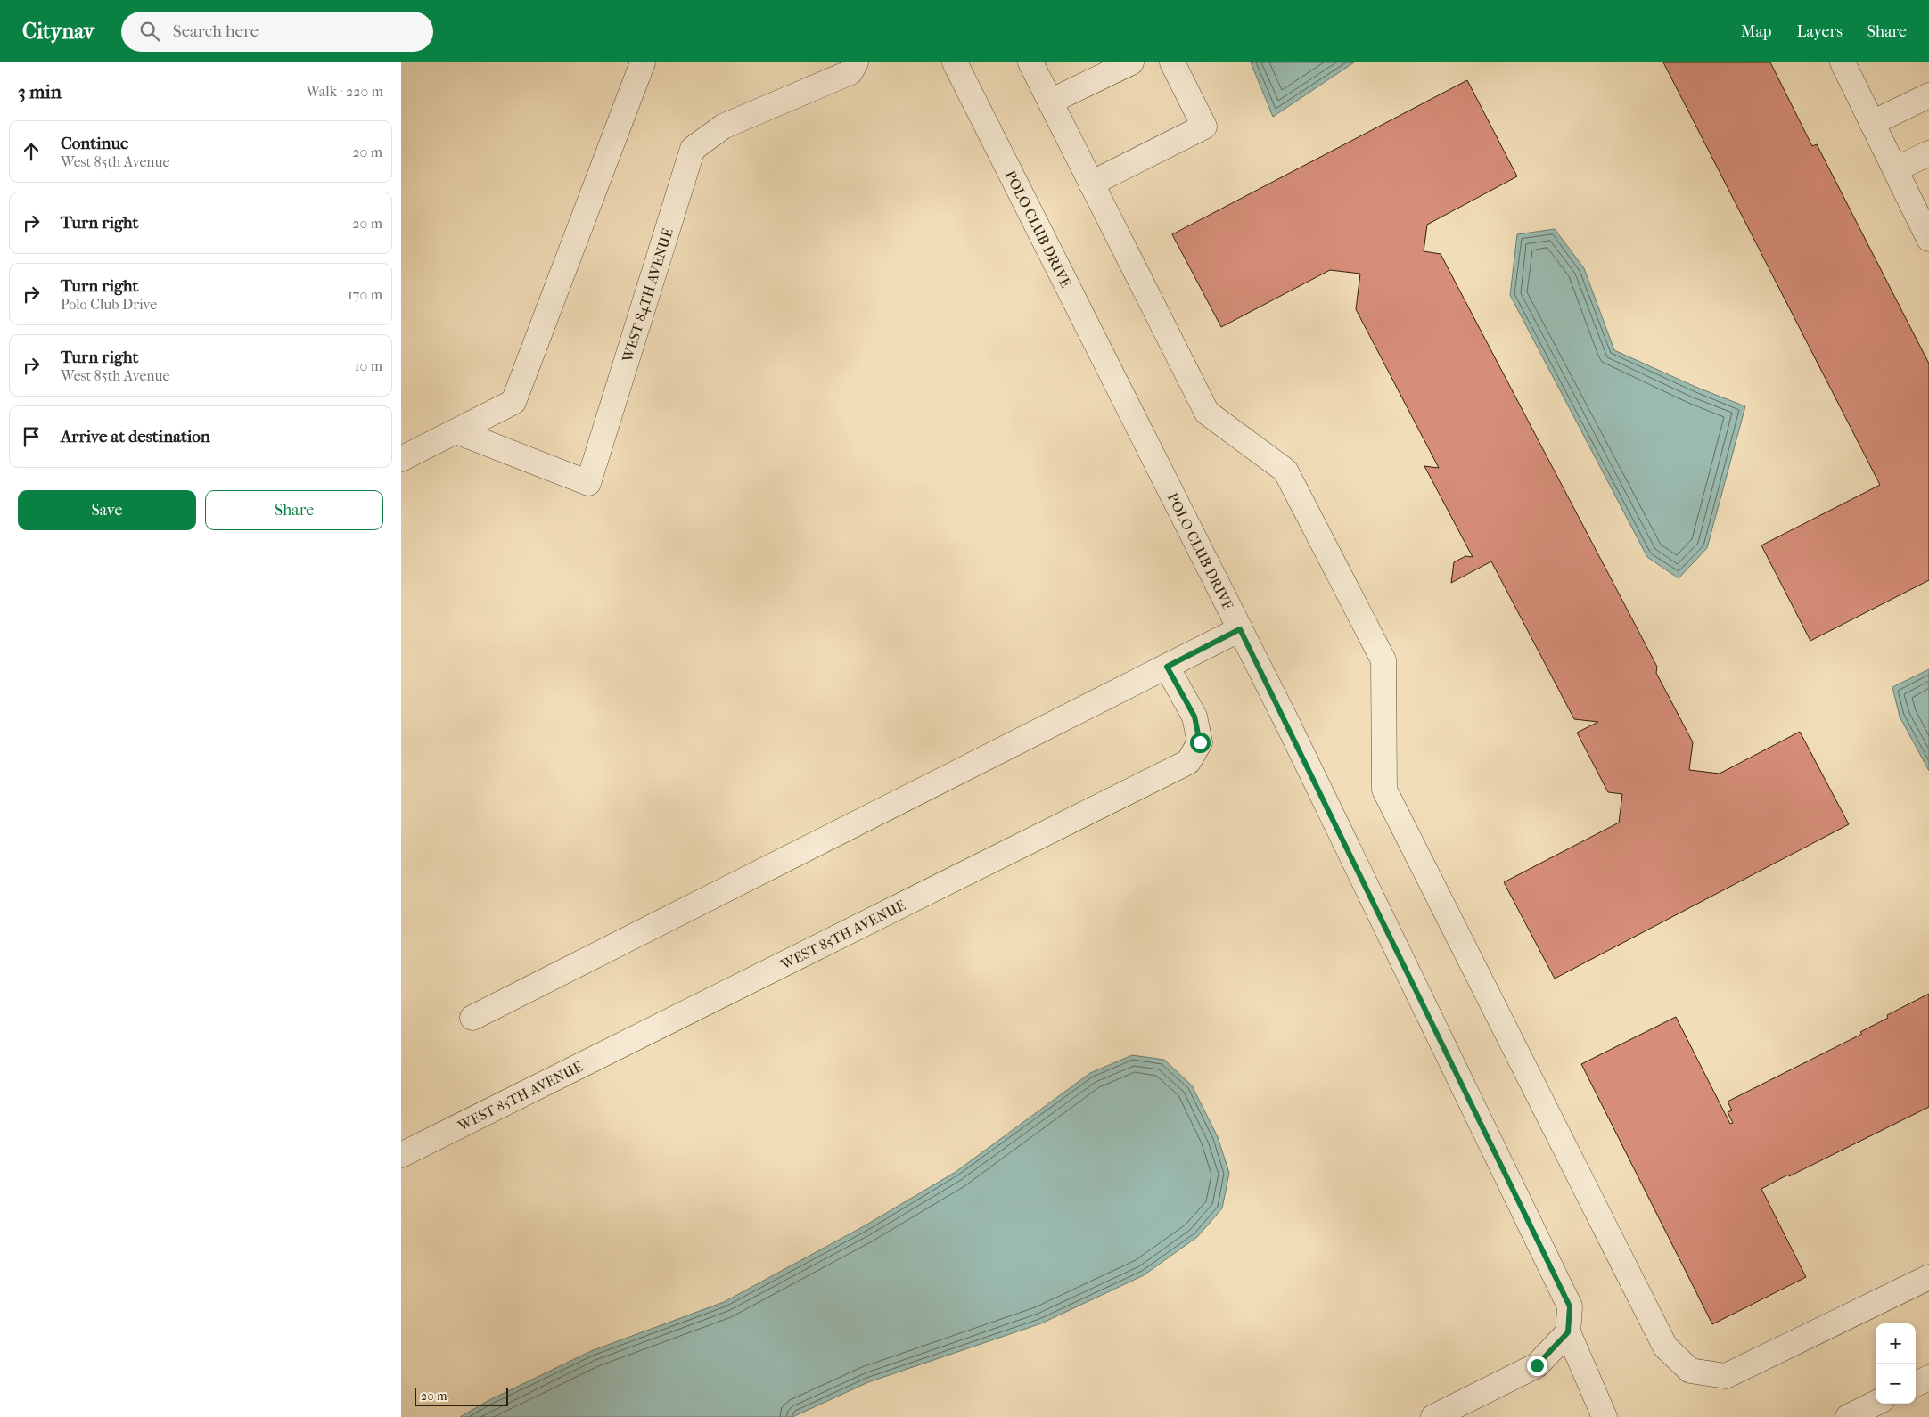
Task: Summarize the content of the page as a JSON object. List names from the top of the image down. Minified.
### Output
{"streets":{"street":["POLO CLUB DRIVE","WEST 84TH AVENUE","WEST 85TH AVENUE"]},"scale_bar":"20 m","page":{"header":"Citynav","search":"Search here","nav":["Map","Layers","Share"],"heading":["3 min","Walk · 220 m"],"list":[["Continue","West 85th Avenue","20 m"],["Turn right","20 m"],["Turn right","Polo Club Drive","170 m"],["Turn right","West 85th Avenue","10 m"],"Arrive at destination"],"buttons":["Save","Share"],"map_buttons":["+","−"],"scale":"20 m"}}
